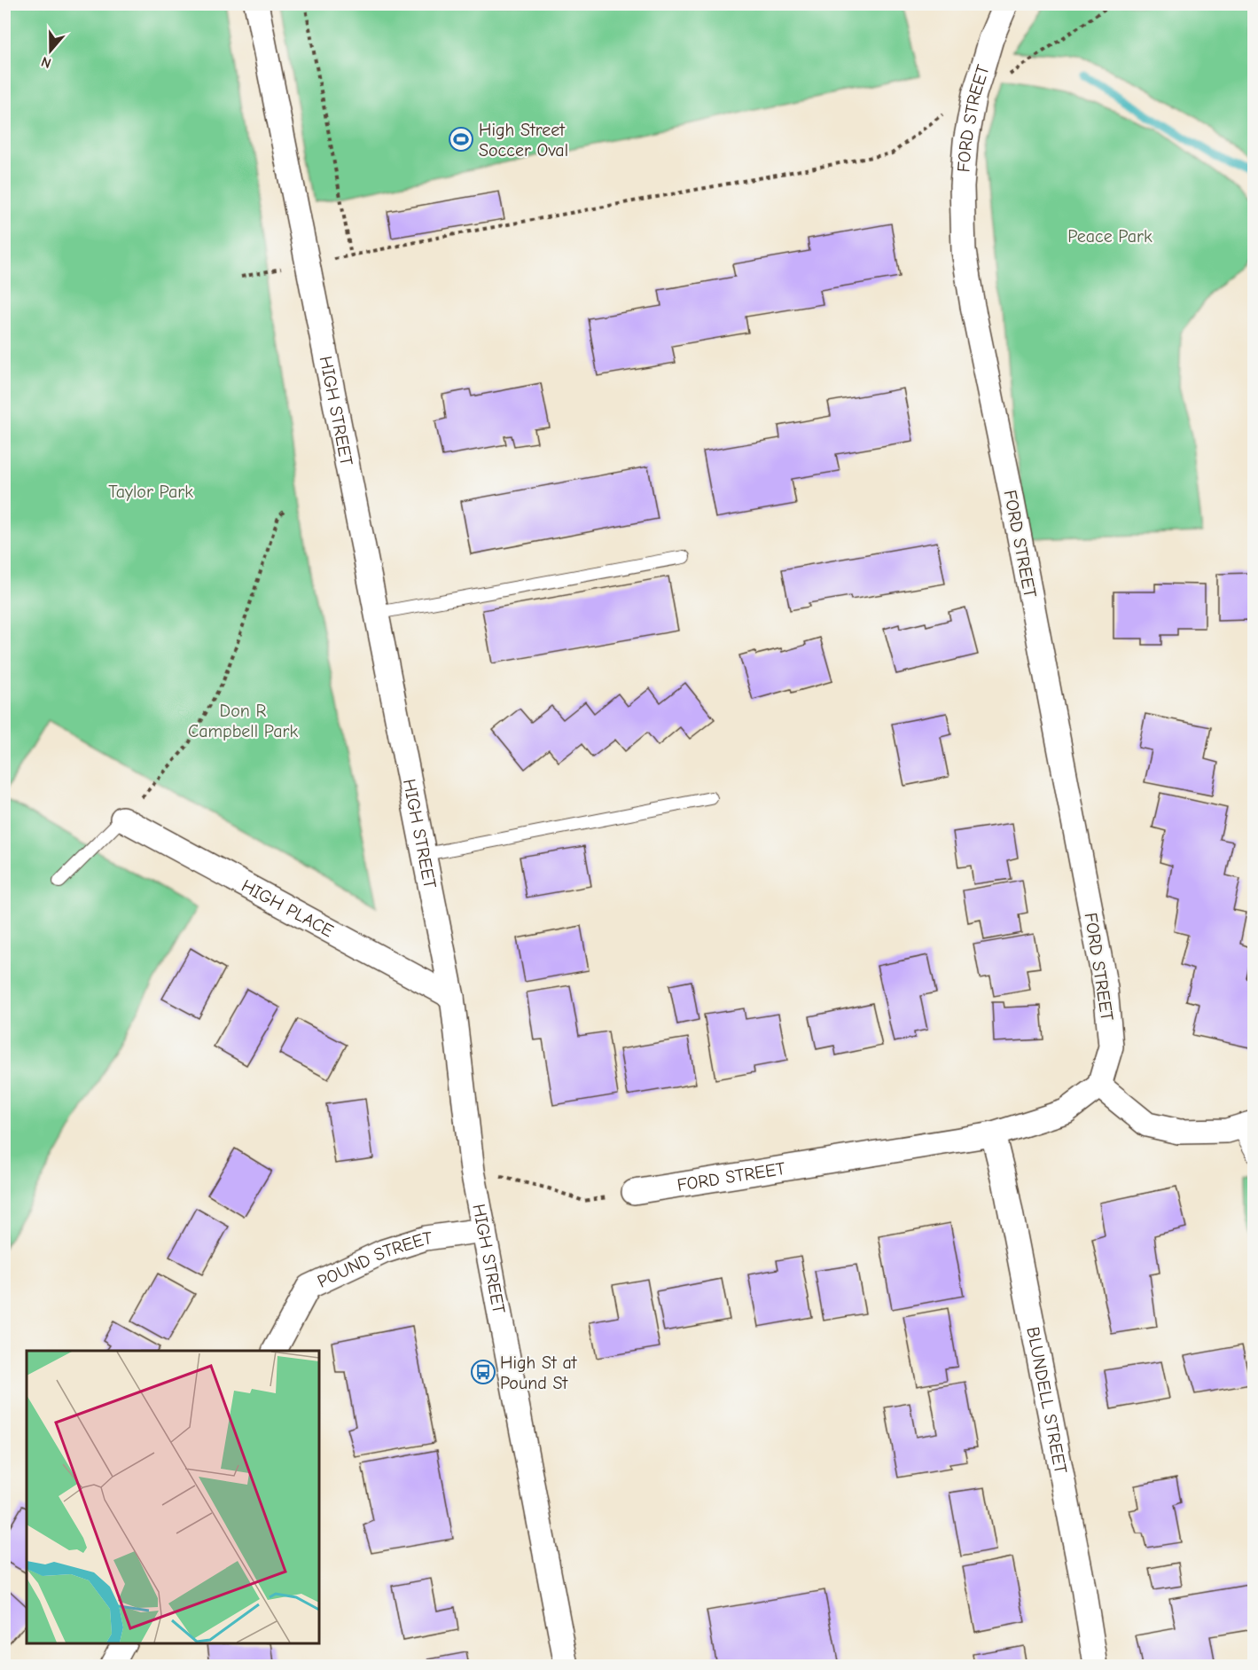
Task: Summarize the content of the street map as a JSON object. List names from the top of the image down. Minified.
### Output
{"streets":{"street":["FORD STREET","HIGH STREET","HIGH PLACE","POUND STREET","BLUNDELL STREET"]},"crossings":[["FORD STREET","BLUNDELL STREET"],["HIGH STREET","HIGH PLACE"],["HIGH STREET","POUND STREET"]],"parks":["Peace Park","Taylor Park","Don R Campbell Park"],"places":{"sports":["High Street Soccer Oval"],"bus stop":["High St at Pound St"]},"north":"bottom"}
